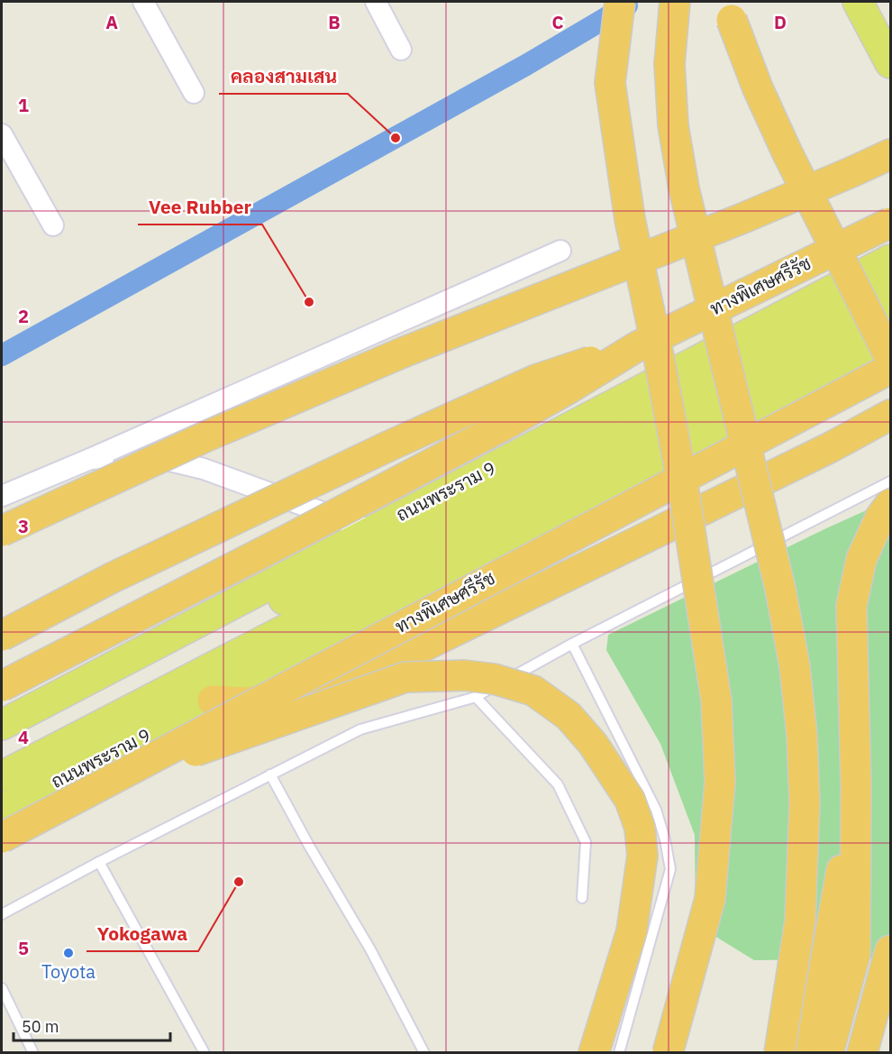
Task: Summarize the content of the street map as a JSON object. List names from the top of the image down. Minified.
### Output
{"streets":{"highway":["ทางพิเศษศรีรัช"],"main road":["ถนนพระราม 9"]},"crossings":[["ทางพิเศษศรีรัช","ถนนพระราม 9"]],"places":["คลองสามเสน","Vee Rubber","Yokogawa","Toyota"],"scale_bar":"50 m","grid":{"columns":["A","B","C","D"],"rows":["1","2","3","4","5"]}}
